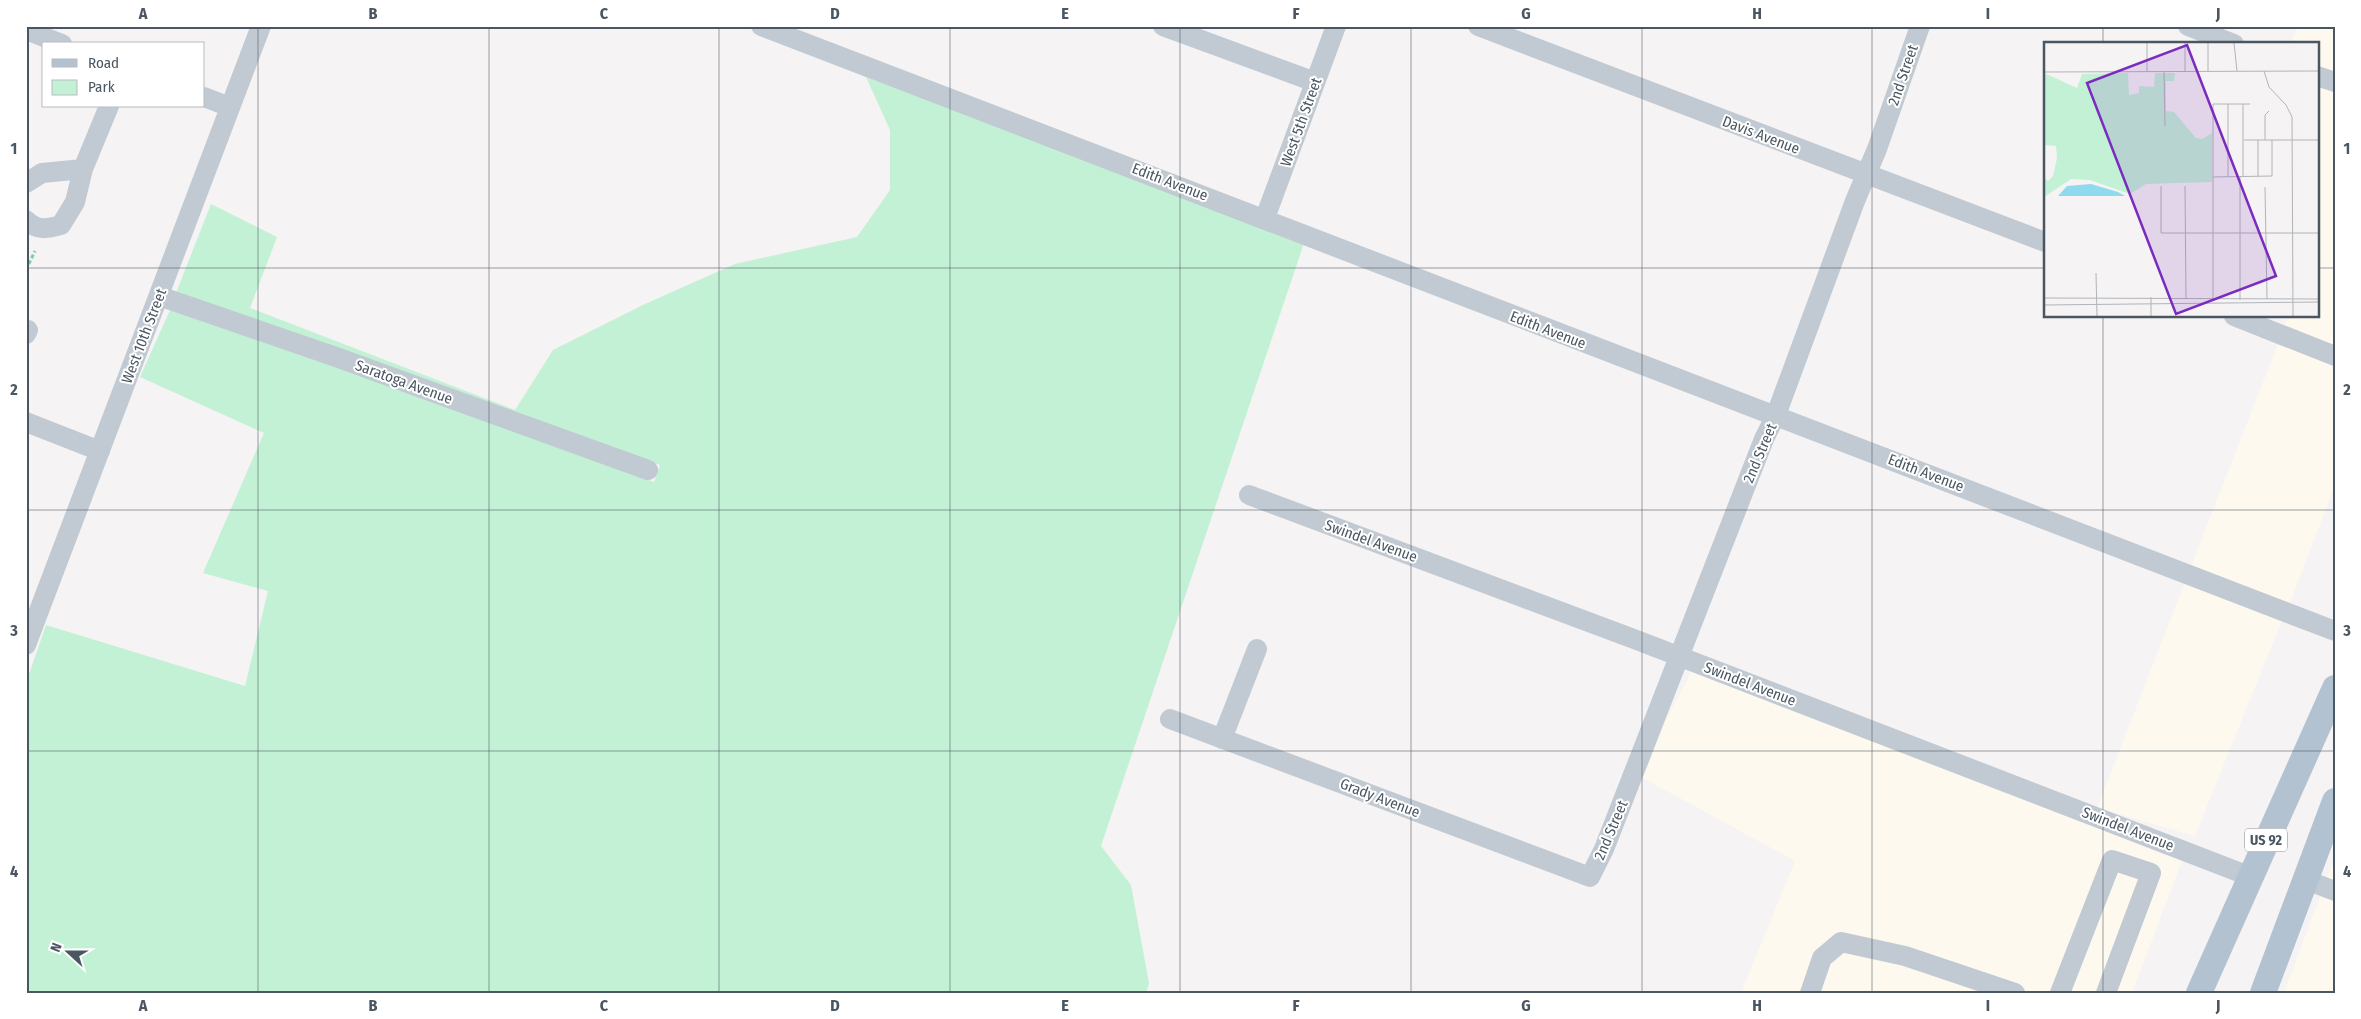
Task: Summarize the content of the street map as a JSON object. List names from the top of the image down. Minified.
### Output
{"streets":{"main road":["US 92"],"street":["2nd Street","West 5th Street","Davis Avenue","Edith Avenue","West 10th Street","Saratoga Avenue","Swindel Avenue","Grady Avenue"]},"crossings":[["2nd Street","Davis Avenue"],["2nd Street","Edith Avenue"],["2nd Street","Swindel Avenue"],["2nd Street","Grady Avenue"],["West 5th Street","Edith Avenue"],["West 10th Street","Saratoga Avenue"],["Swindel Avenue","US 92"]],"legend":["Road","Park"],"north":"left","grid":{"columns":["A","B","C","D","E","F","G","H","I","J"],"rows":["1","2","3","4"]}}
